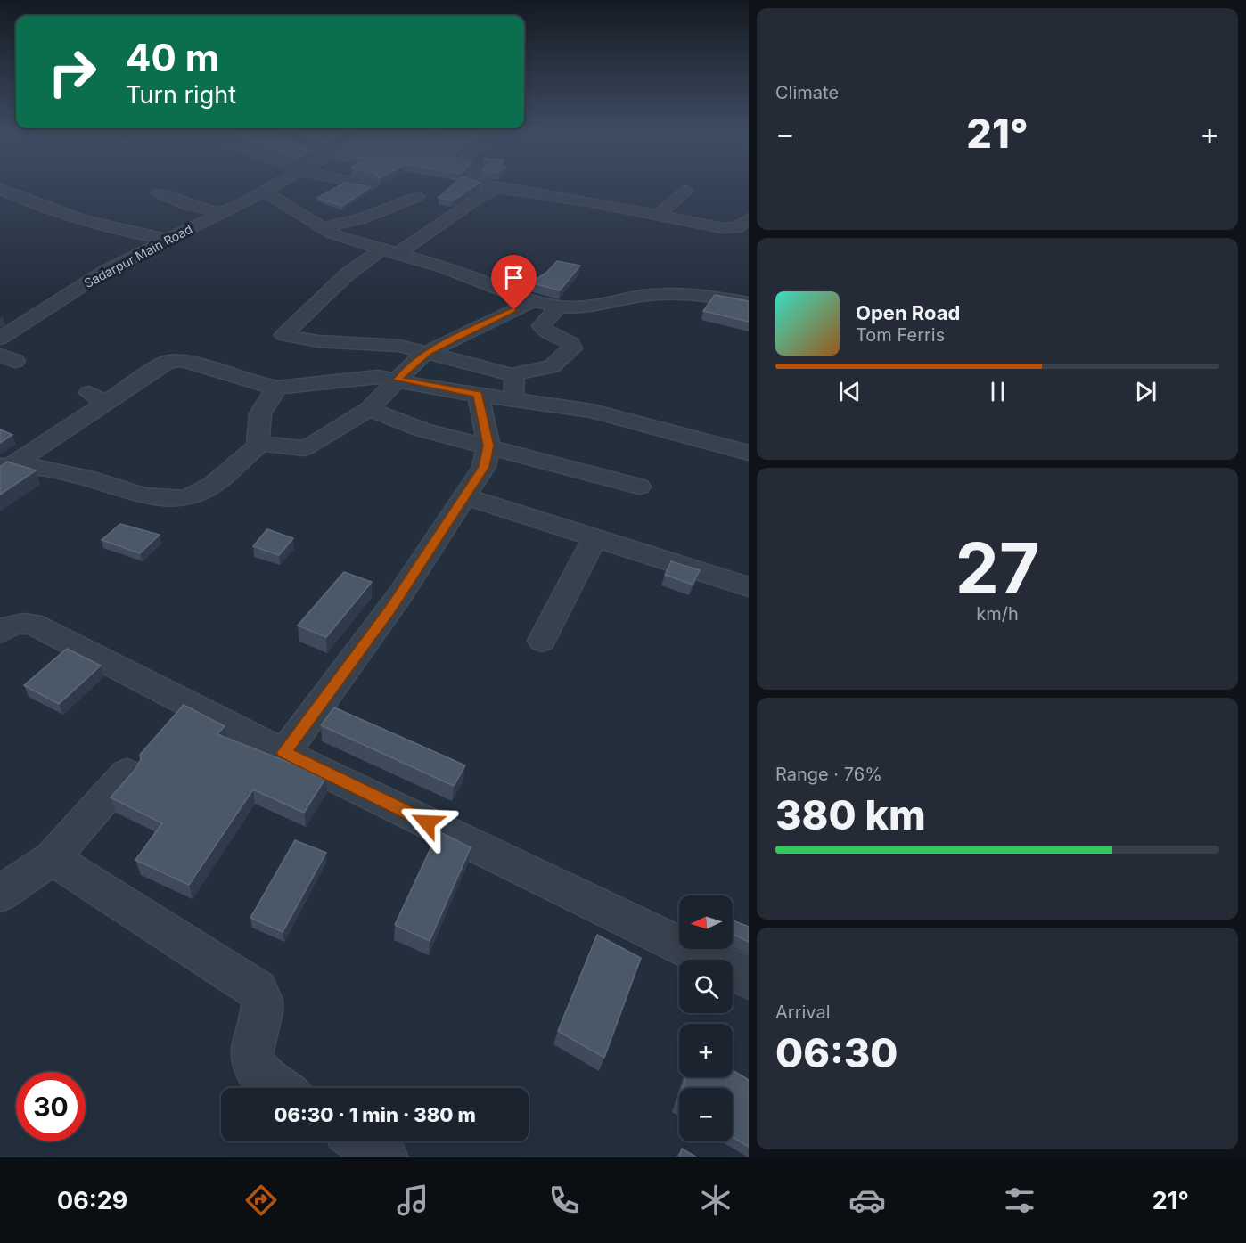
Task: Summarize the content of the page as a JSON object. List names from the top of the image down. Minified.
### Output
{"streets":{"street":["Sadarpur Main Road"]},"north":"left","page":{"tile":["Climate",["27","km/h"],["Range · 76%","380 km"],["Arrival","06:30"]],"turn":["40 m","Turn right"],"heat":["−","21°","+"],"song":["Open Road","Tom Ferris"],"map_buttons":["+","−"],"limit":"30","trip":"06:30 · 1 min · 380 m","tabs":["06:29","21°"]}}
